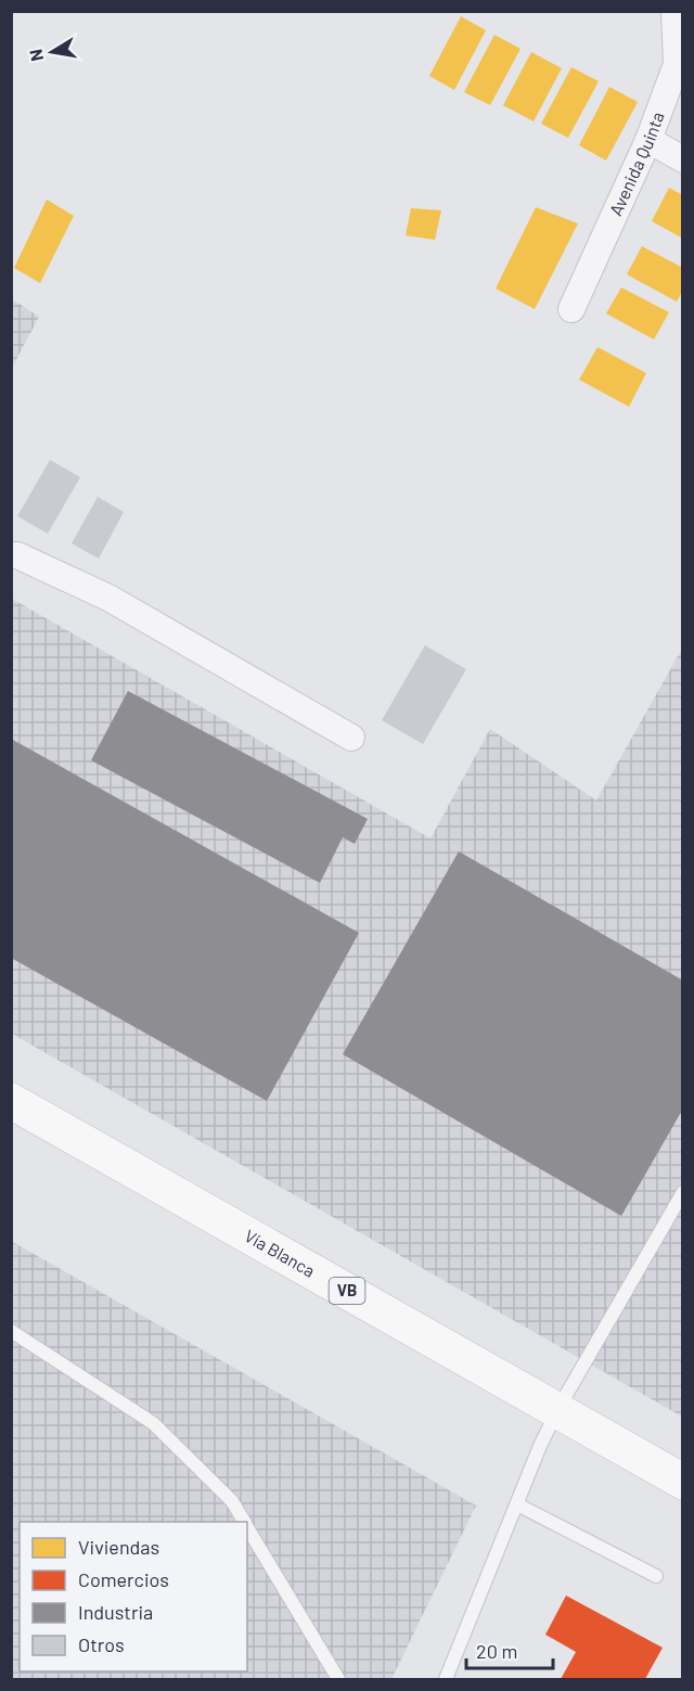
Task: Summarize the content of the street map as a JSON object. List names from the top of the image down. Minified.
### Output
{"streets":{"main road":["Vía Blanca","VB"],"street":["Avenida Quinta"]},"legend":["Viviendas","Comercios","Industria","Otros"],"scale_bar":"20 m","north":"left"}
